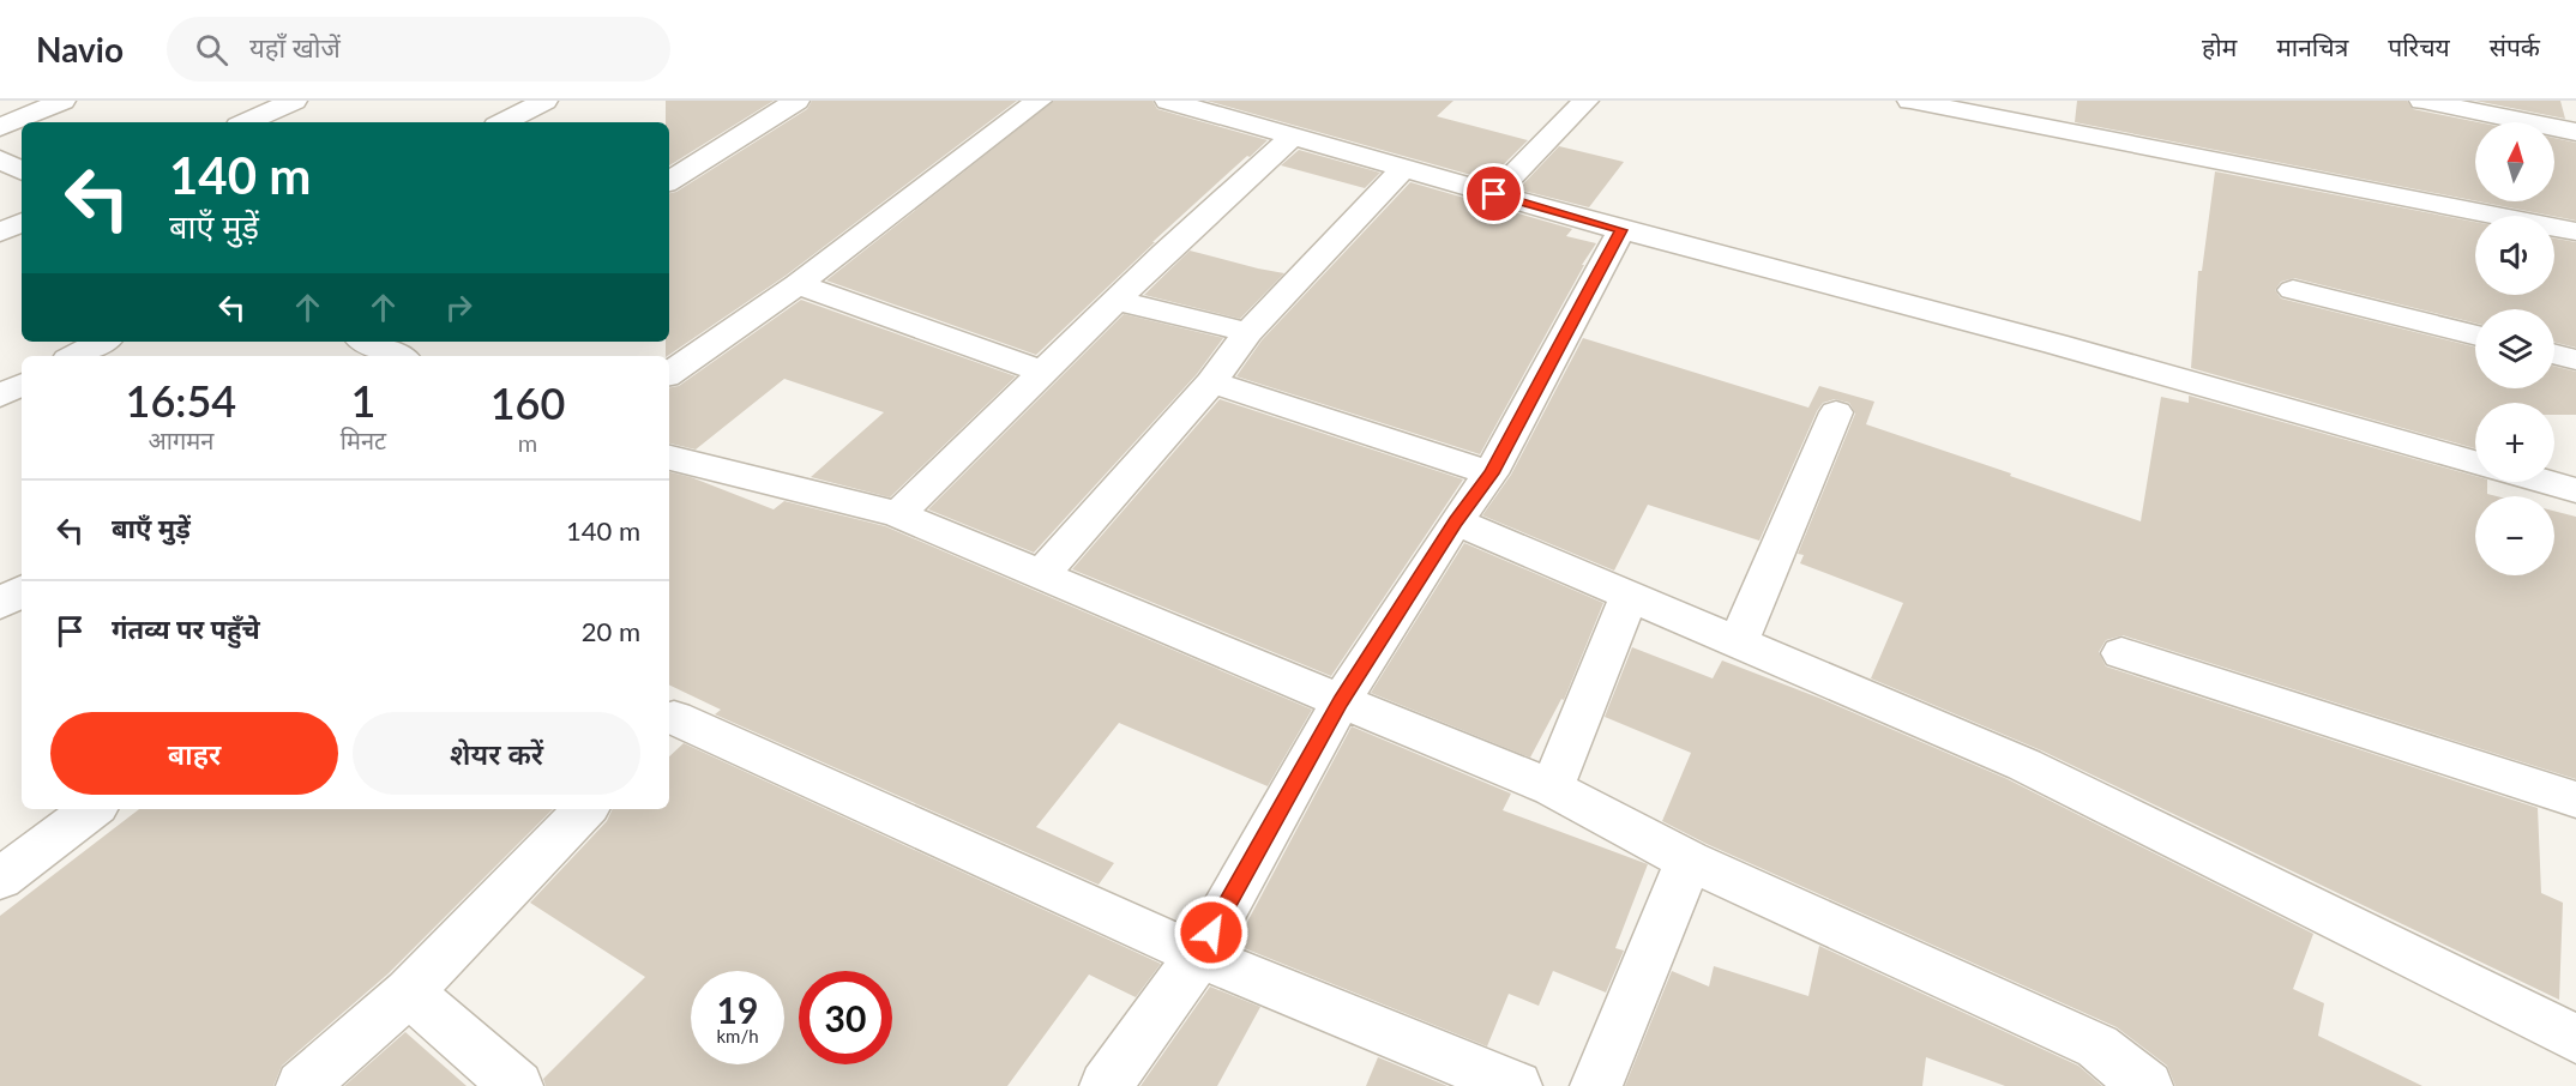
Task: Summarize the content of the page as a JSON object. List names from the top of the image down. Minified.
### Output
{"north":"top","page":{"header":"Navio","search":"यहाँ खोजें","nav":["होम","मानचित्र","परिचय","संपर्क"],"map_buttons":["+","−"],"turn":["140 m","बाएँ मुड़ें"],"eta":["16:54","आगमन","1","मिनट","160","m"],"list":[{"name":"बाएँ मुड़ें","value":"140 m"},{"name":"गंतव्य पर पहुँचे","value":"20 m"}],"buttons":["बाहर","शेयर करें"],"speed":"19 km/h","limit":"30"}}
